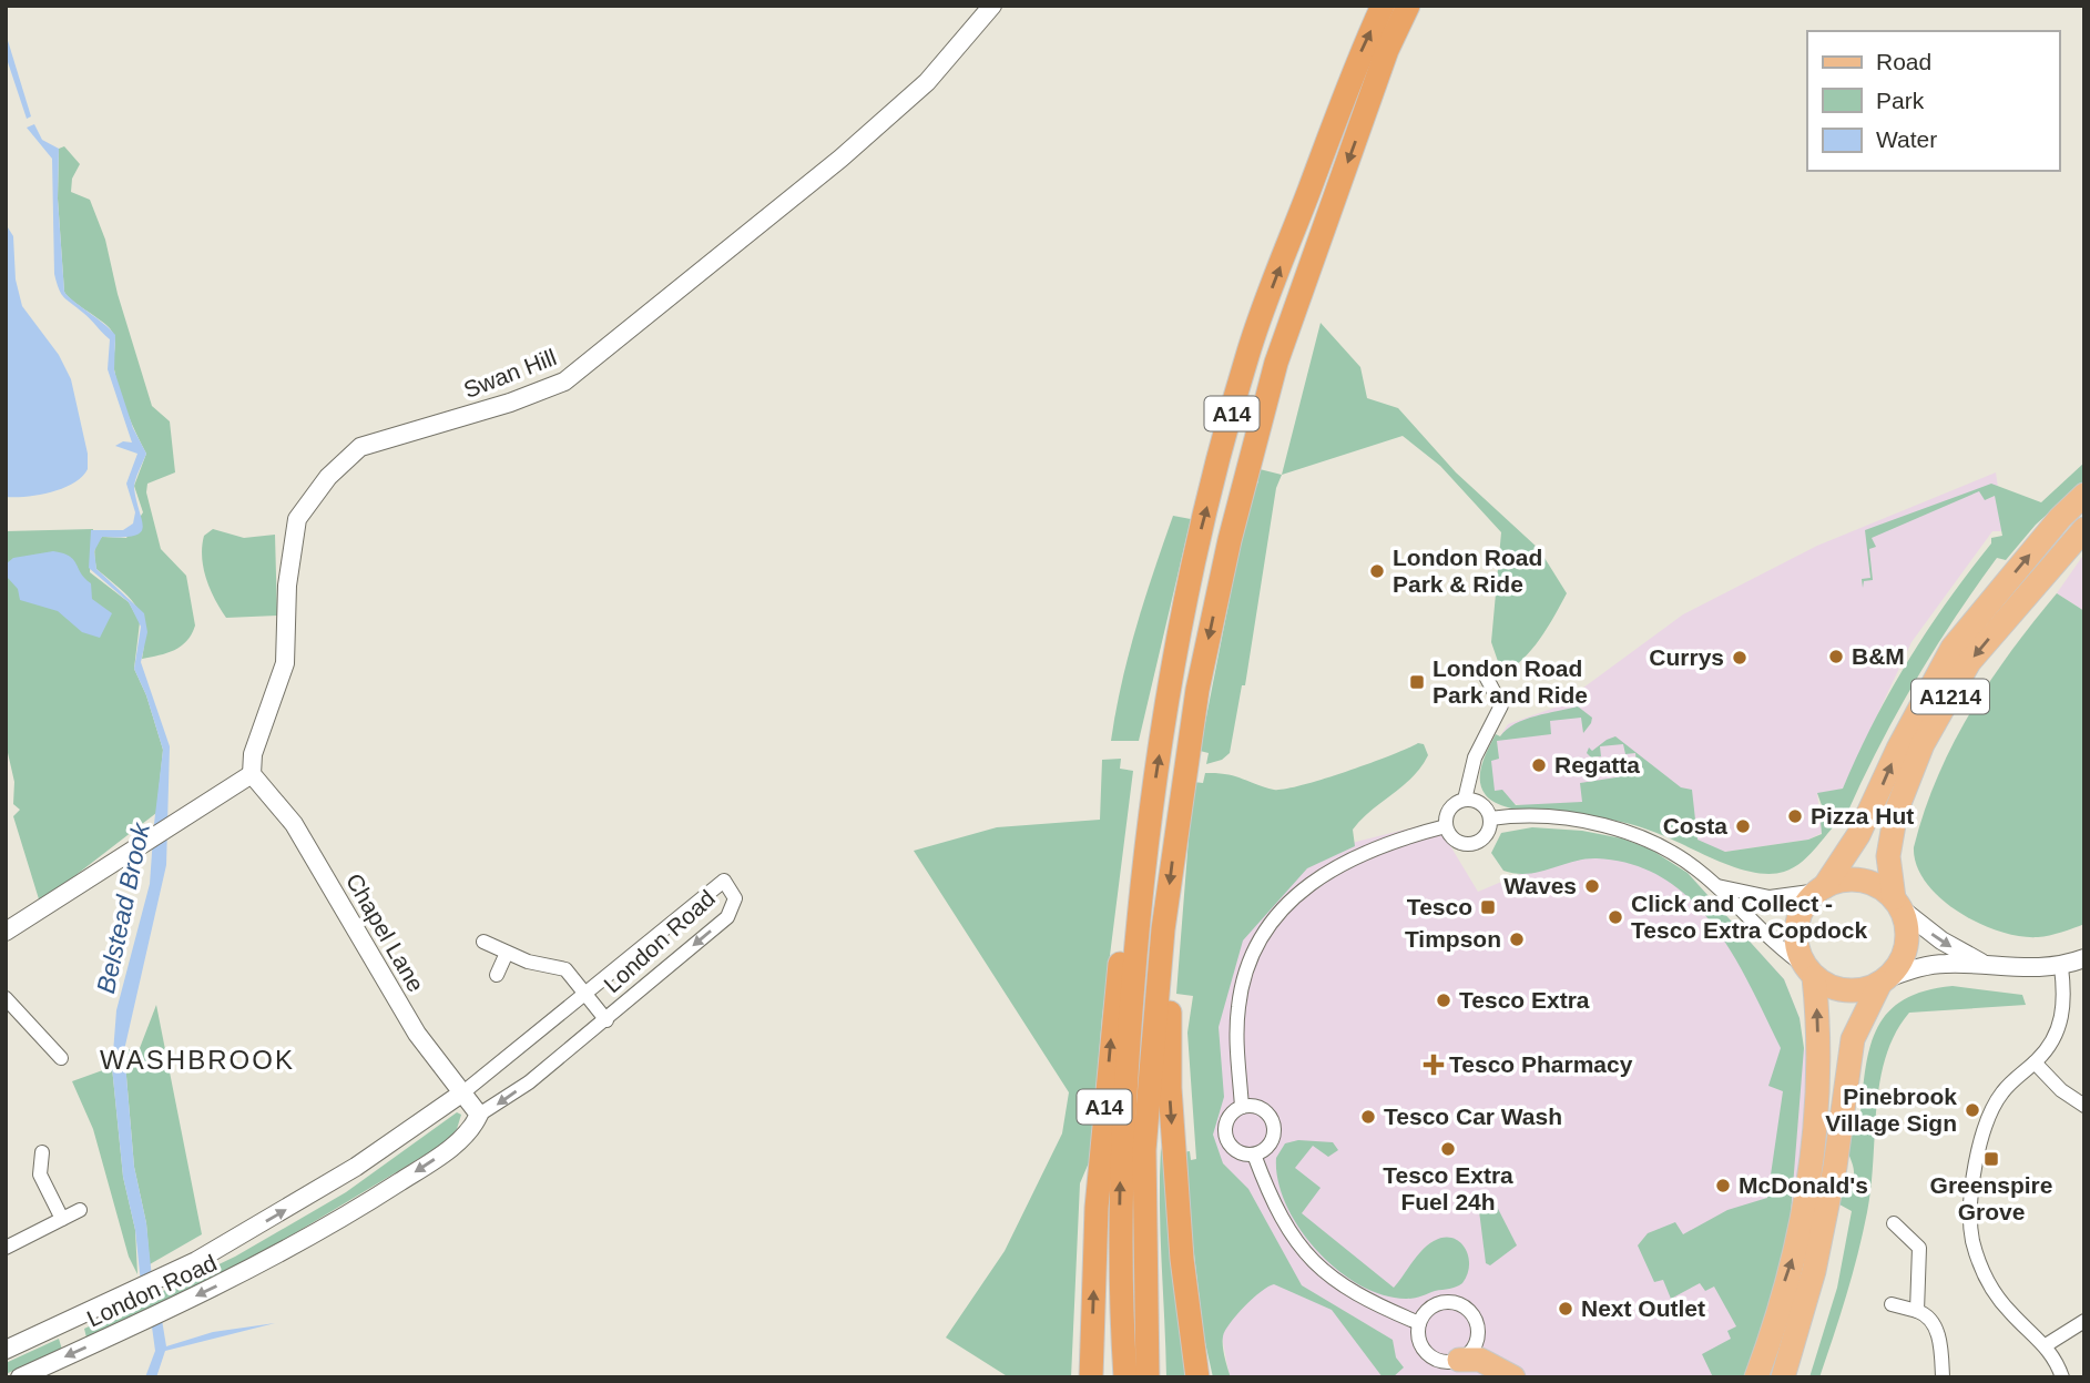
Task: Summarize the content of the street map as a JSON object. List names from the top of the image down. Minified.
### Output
{"streets":{"highway":["A14"],"main road":["A1214"],"street":["Swan Hill","Chapel Lane","London Road"]},"crossings":[["Swan Hill","Chapel Lane"],["Chapel Lane","London Road"]],"districts":["WASHBROOK"],"water":["Belstead Brook"],"places":{"other":["London Road Park & Ride","B&M","Currys","Regatta","Pizza Hut","Costa","Waves","Click and Collect - Tesco Extra Copdock","Timpson","Tesco Extra","Pinebrook Village Sign","Tesco Car Wash","Tesco Extra Fuel 24h","McDonald's","Next Outlet"],"transit":["London Road Park and Ride","Tesco","Greenspire Grove"],"health":["Tesco Pharmacy"]},"legend":["Road","Park","Water"]}
